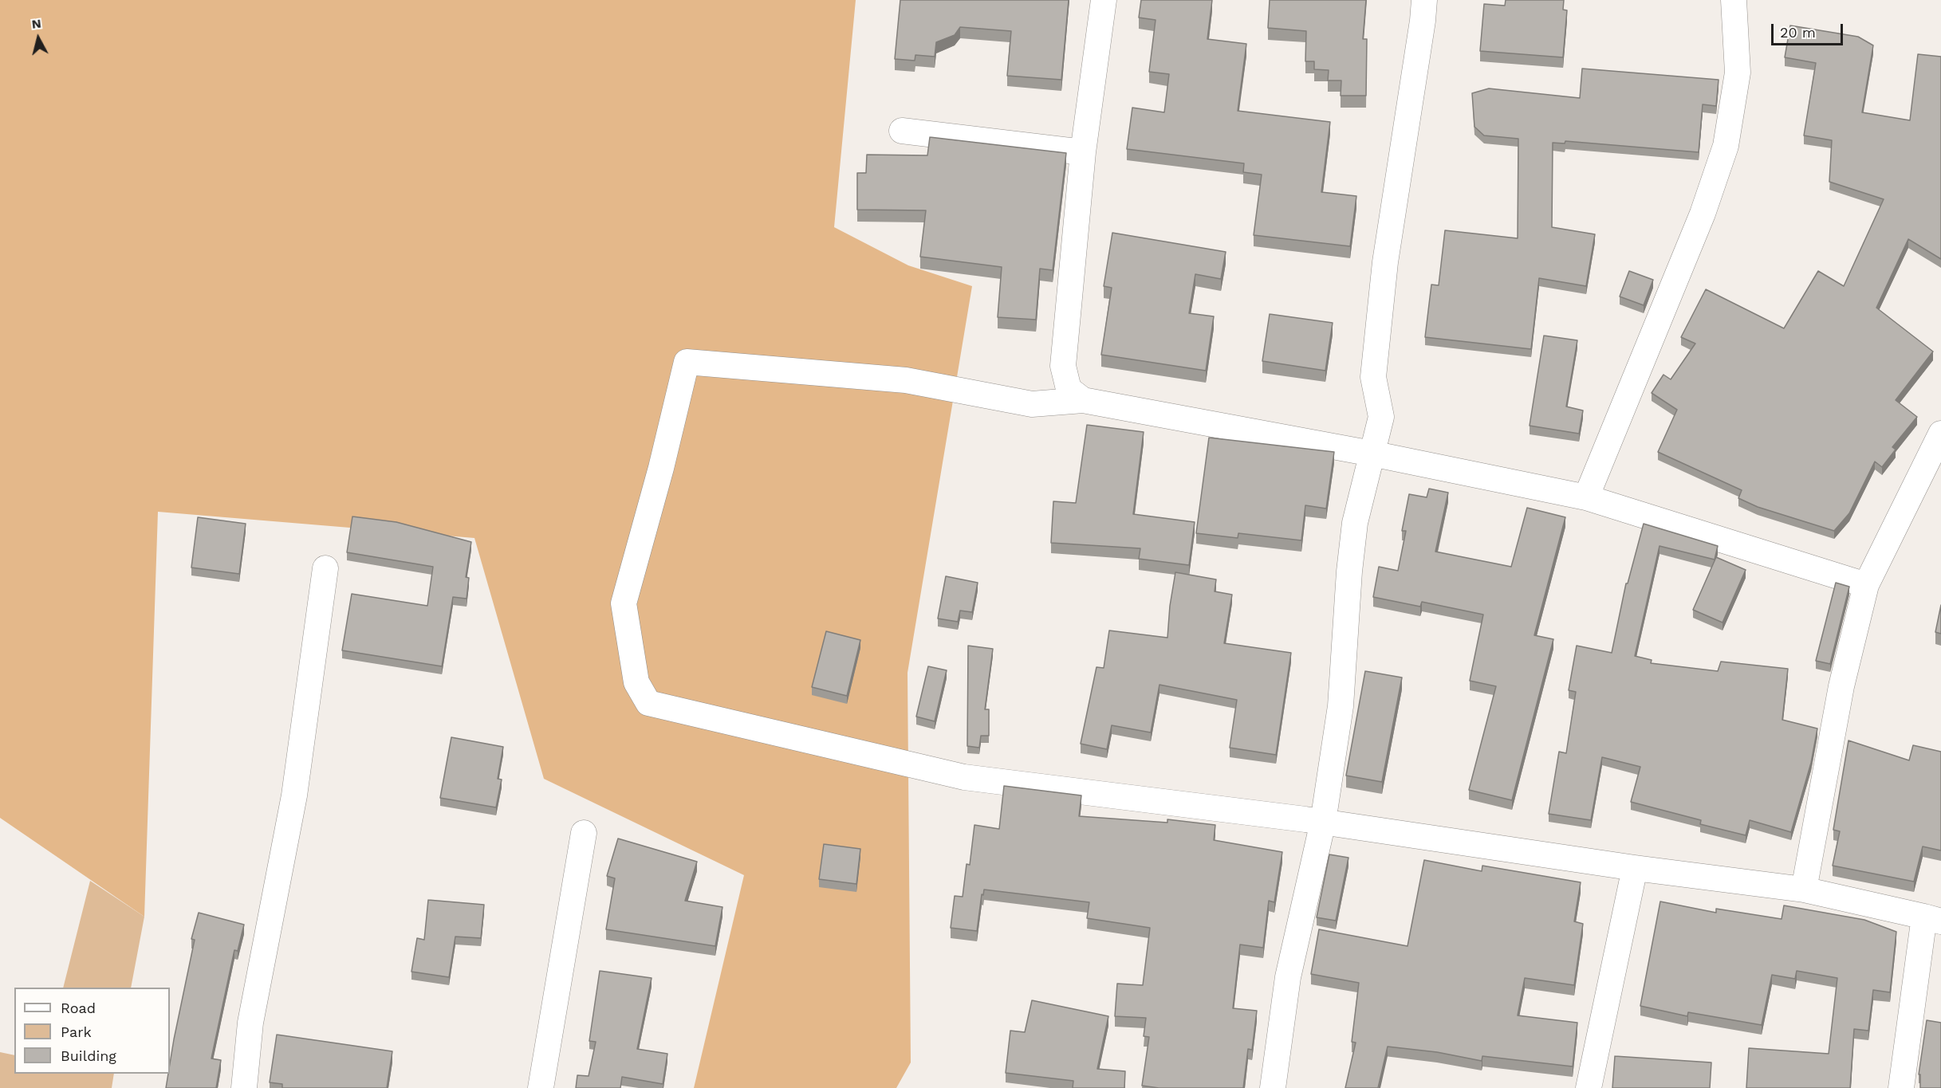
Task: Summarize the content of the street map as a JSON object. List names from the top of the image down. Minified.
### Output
{"legend":["Road","Park","Building"],"scale_bar":"20 m","north":"top"}
